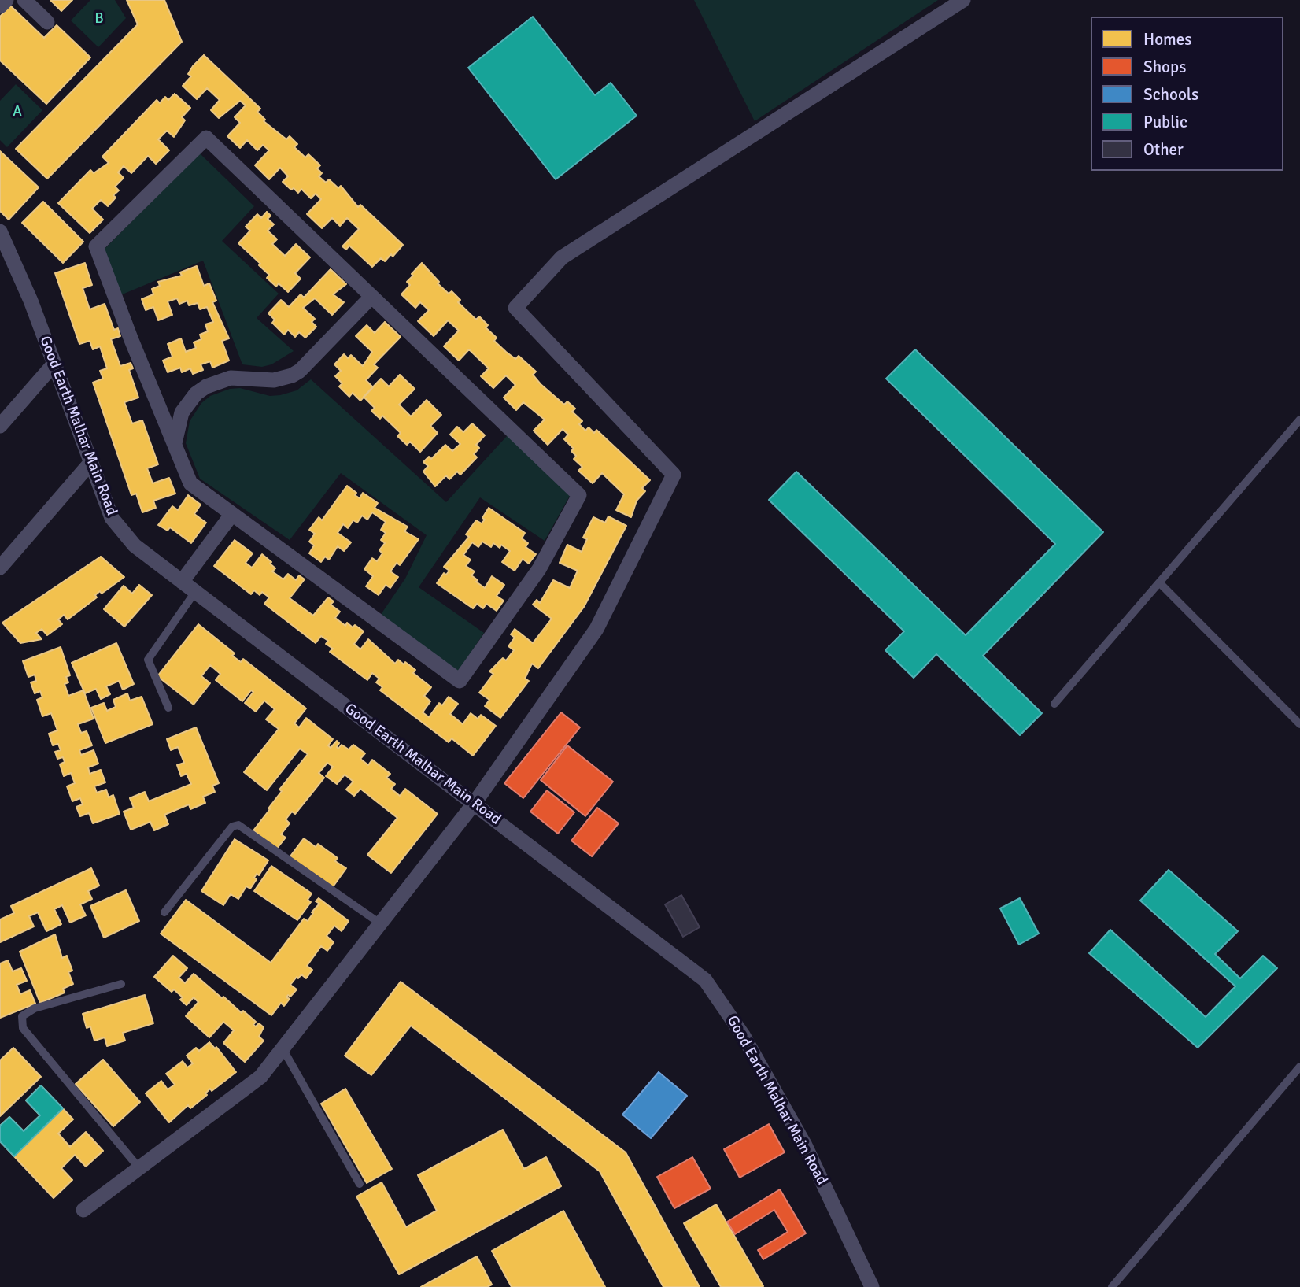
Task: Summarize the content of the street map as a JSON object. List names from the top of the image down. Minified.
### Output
{"streets":{"street":["Good Earth Malhar Main Road"]},"parks":["B","A"],"legend":["Homes","Shops","Schools","Public","Other"]}
